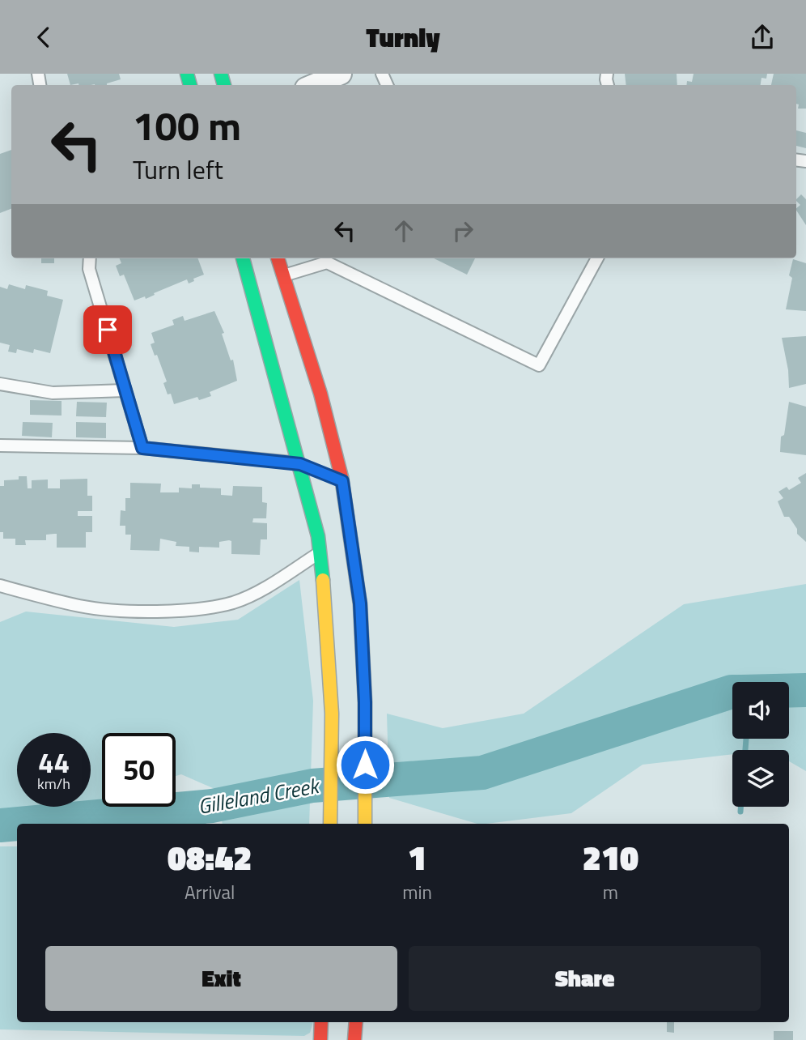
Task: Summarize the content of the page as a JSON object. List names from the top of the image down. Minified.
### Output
{"water":["Gilleland Creek"],"page":{"header":"Turnly","turn":["100 m","Turn left"],"speed":"44 km/h","limit":"50","eta":["08:42","Arrival","1","min","210","m"],"buttons":["Exit","Share"]}}
